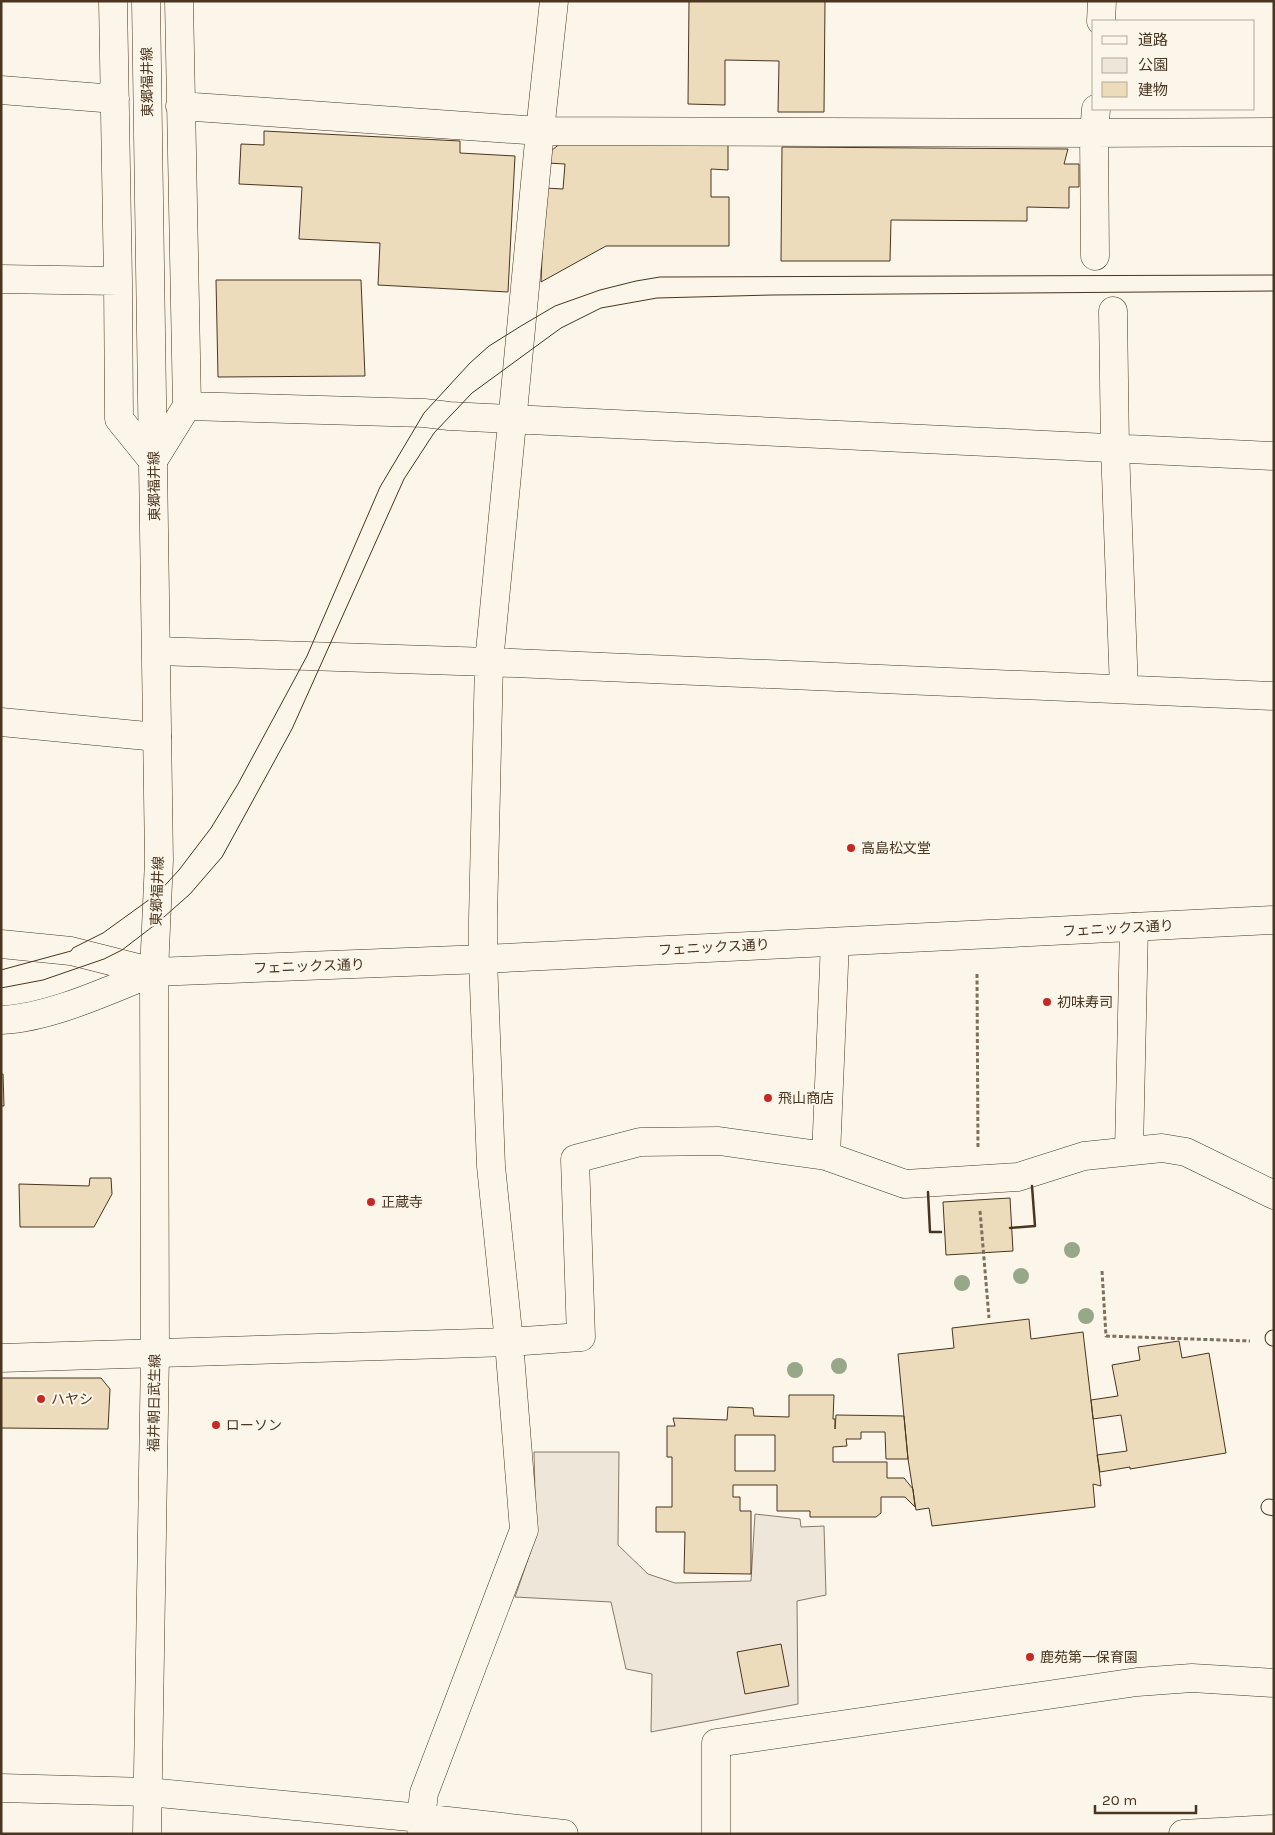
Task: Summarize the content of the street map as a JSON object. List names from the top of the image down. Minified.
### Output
{"streets":{"street":["東郷福井線","フェニックス通り","福井朝日武生線"]},"crossings":[["東郷福井線","フェニックス通り"],["東郷福井線","福井朝日武生線"],["フェニックス通り","福井朝日武生線"]],"places":["高島松文堂","初味寿司","飛山商店","正蔵寺","ハヤシ","ローソン","鹿苑第一保育園"],"legend":["道路","公園","建物"],"scale_bar":"20 m"}
